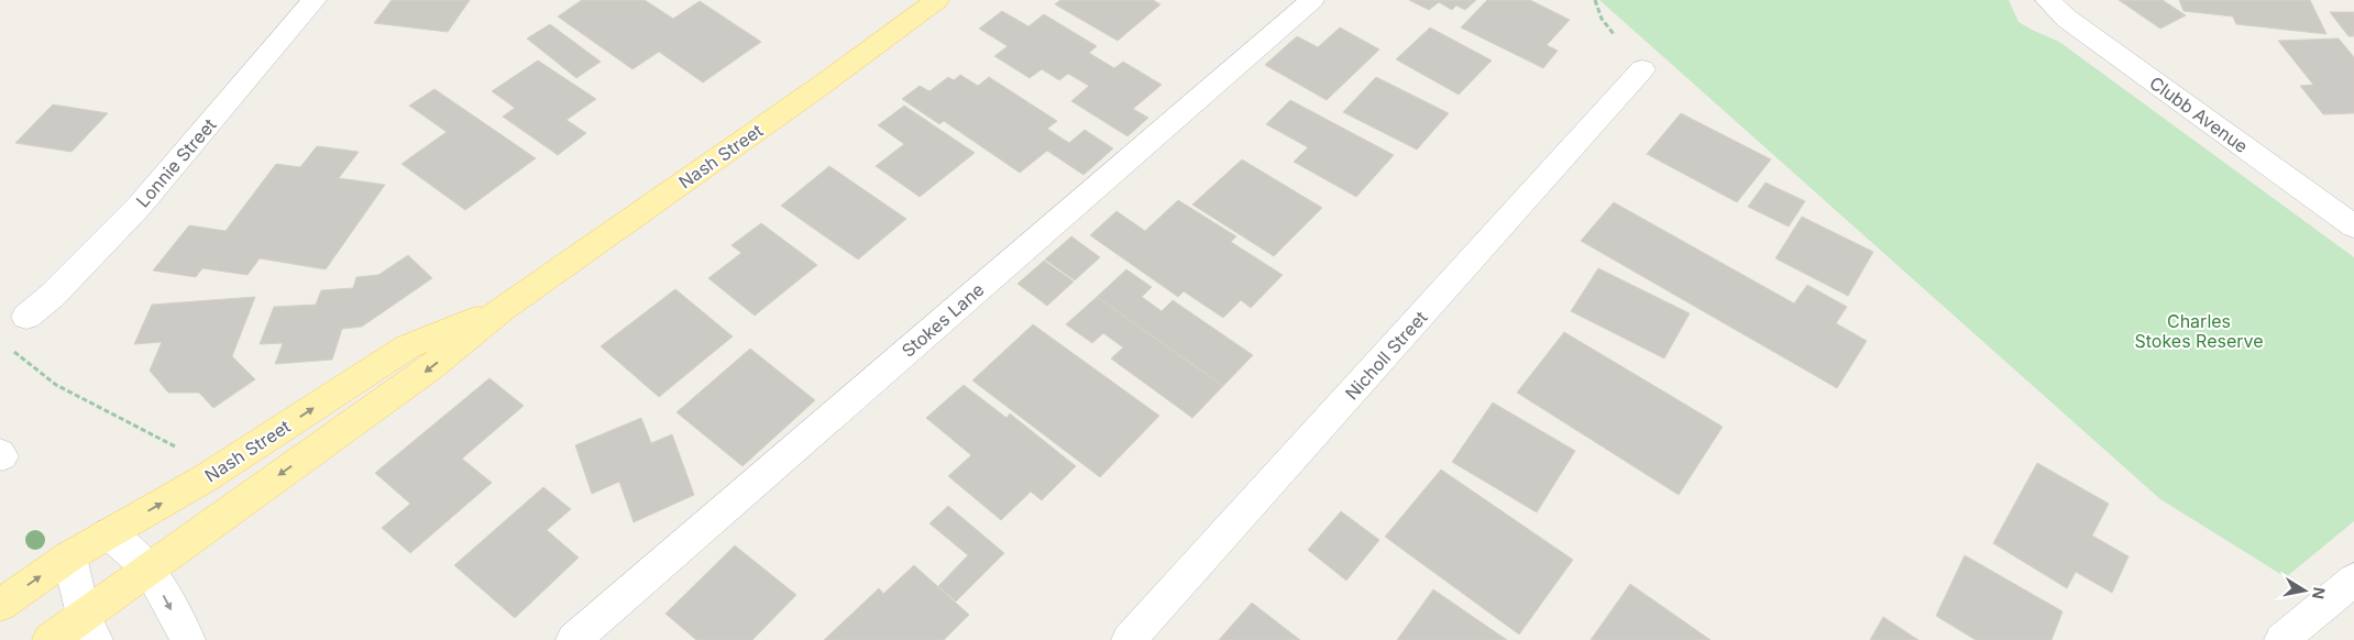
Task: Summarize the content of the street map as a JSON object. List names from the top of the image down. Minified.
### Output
{"streets":{"main road":["Nash Street"],"street":["Clubb Avenue","Lonnie Street","Stokes Lane","Nicholl Street"]},"parks":["Charles Stokes Reserve"],"north":"right"}
